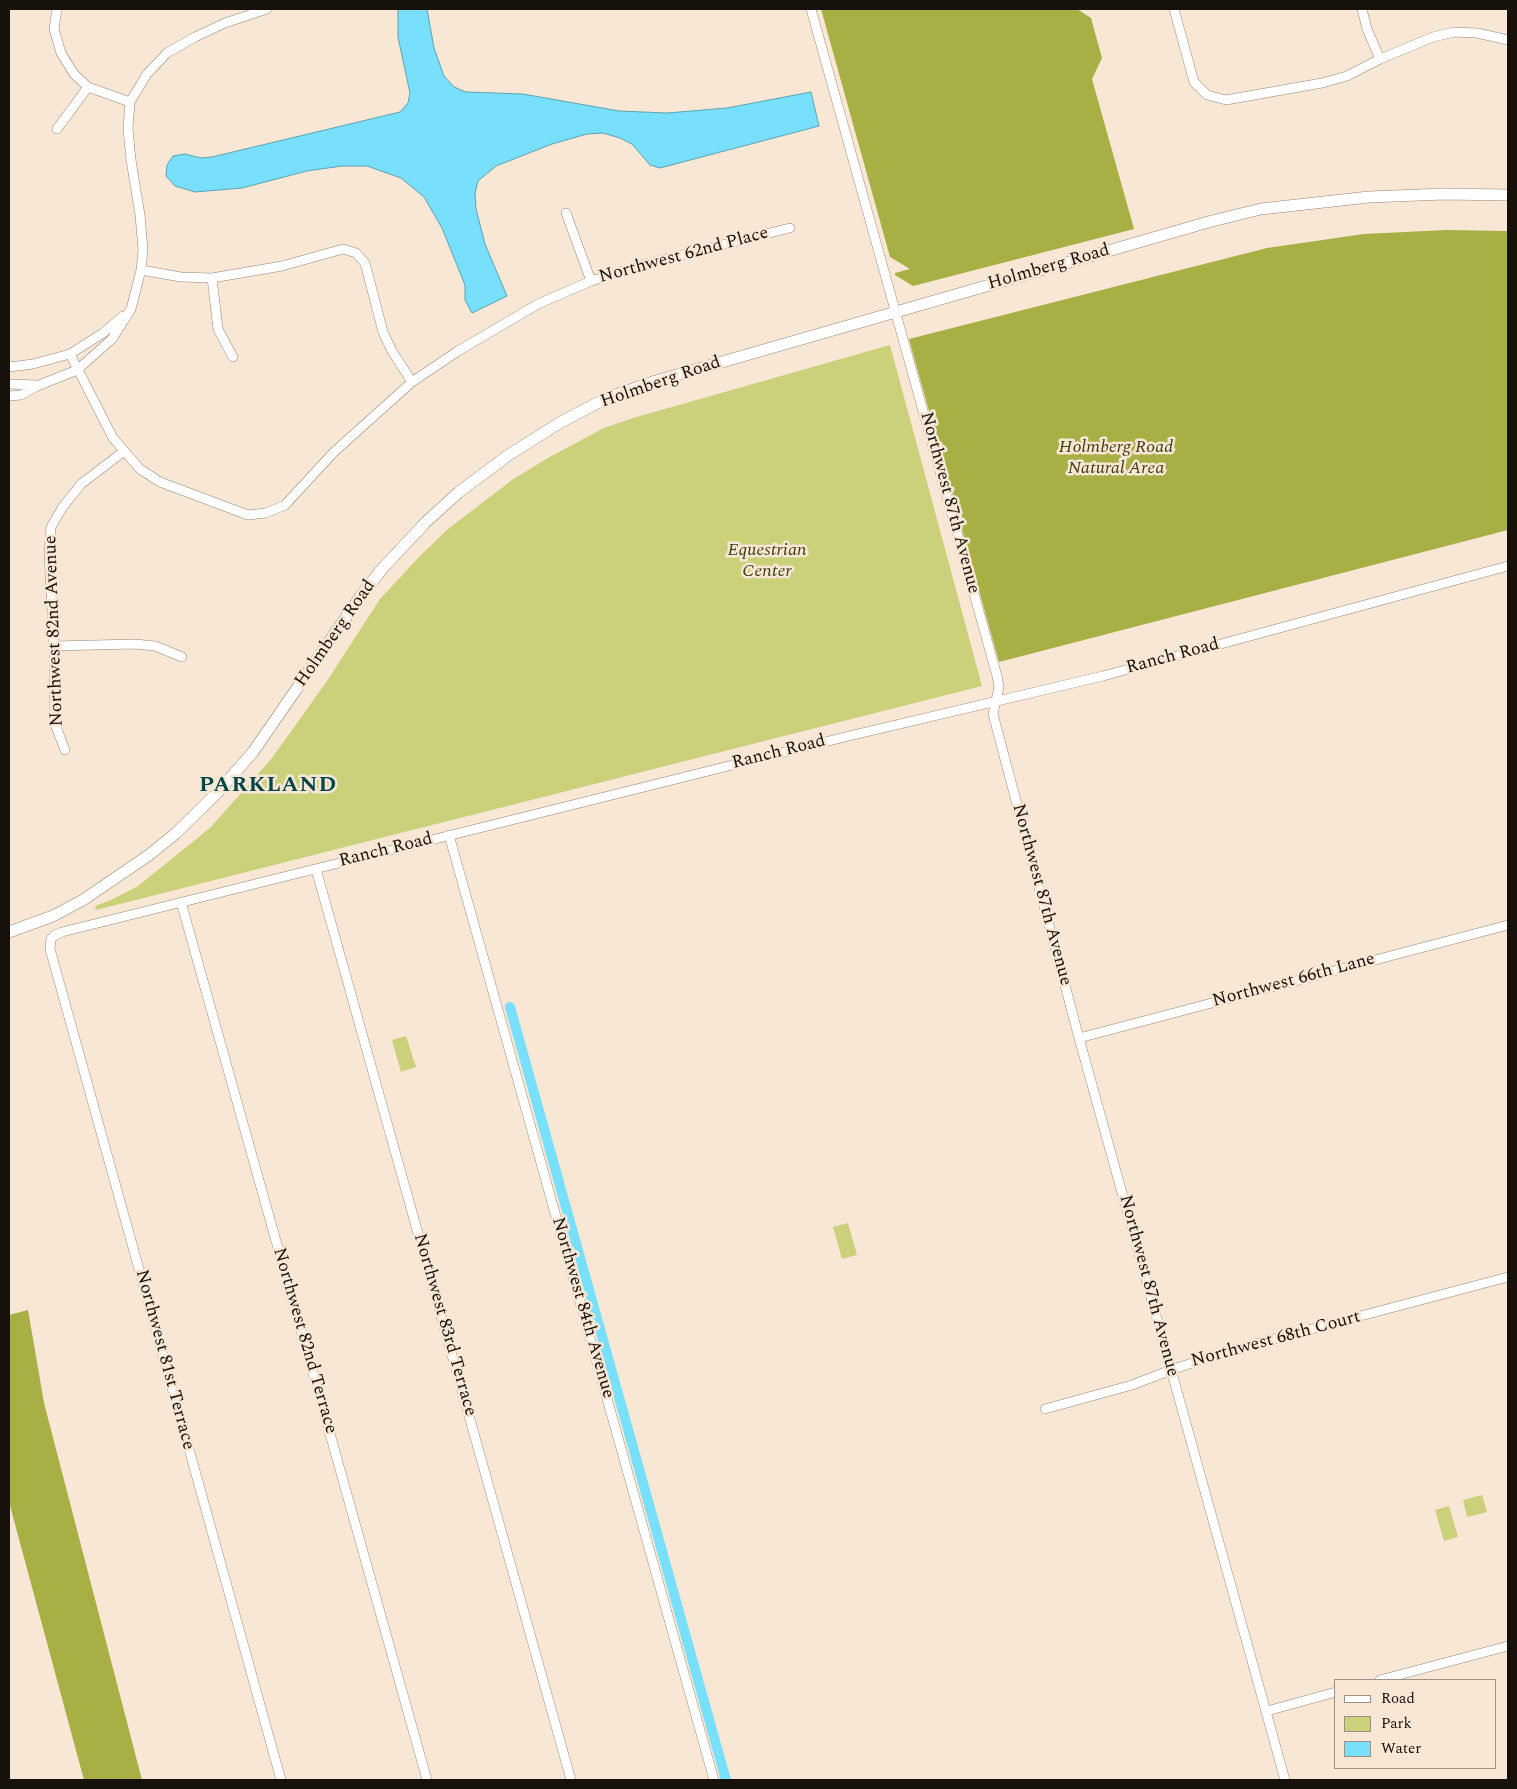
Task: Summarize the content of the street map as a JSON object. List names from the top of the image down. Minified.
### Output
{"streets":{"street":["Northwest 62nd Place","Holmberg Road","Northwest 87th Avenue","Northwest 82nd Avenue","Ranch Road","Northwest 66th Lane","Northwest 84th Avenue","Northwest 83rd Terrace","Northwest 68th Court","Northwest 82nd Terrace","Northwest 81st Terrace"]},"crossings":[["Northwest 62nd Place","Northwest 82nd Avenue"],["Holmberg Road","Northwest 87th Avenue"],["Northwest 87th Avenue","Ranch Road"],["Northwest 87th Avenue","Northwest 66th Lane"],["Northwest 87th Avenue","Northwest 68th Court"],["Ranch Road","Northwest 84th Avenue"],["Ranch Road","Northwest 83rd Terrace"],["Ranch Road","Northwest 82nd Terrace"],["Ranch Road","Northwest 81st Terrace"]],"districts":["PARKLAND"],"parks":["Holmberg Road Natural Area","Equestrian Center"],"legend":["Road","Park","Water"]}
